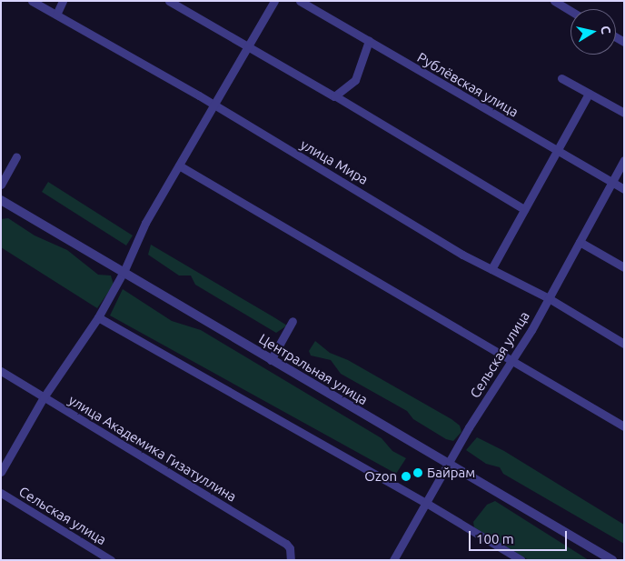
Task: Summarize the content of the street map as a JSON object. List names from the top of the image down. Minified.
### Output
{"streets":{"street":["Рублёвская улица","улица Мира","Сельская улица","Центральная улица","улица Академика Гизатуллина"]},"crossings":[["Рублёвская улица","Сельская улица"],["улица Мира","Сельская улица"],["Сельская улица","Центральная улица"]],"places":["Байрам","Ozon"],"scale_bar":"100 m","north":"right"}
